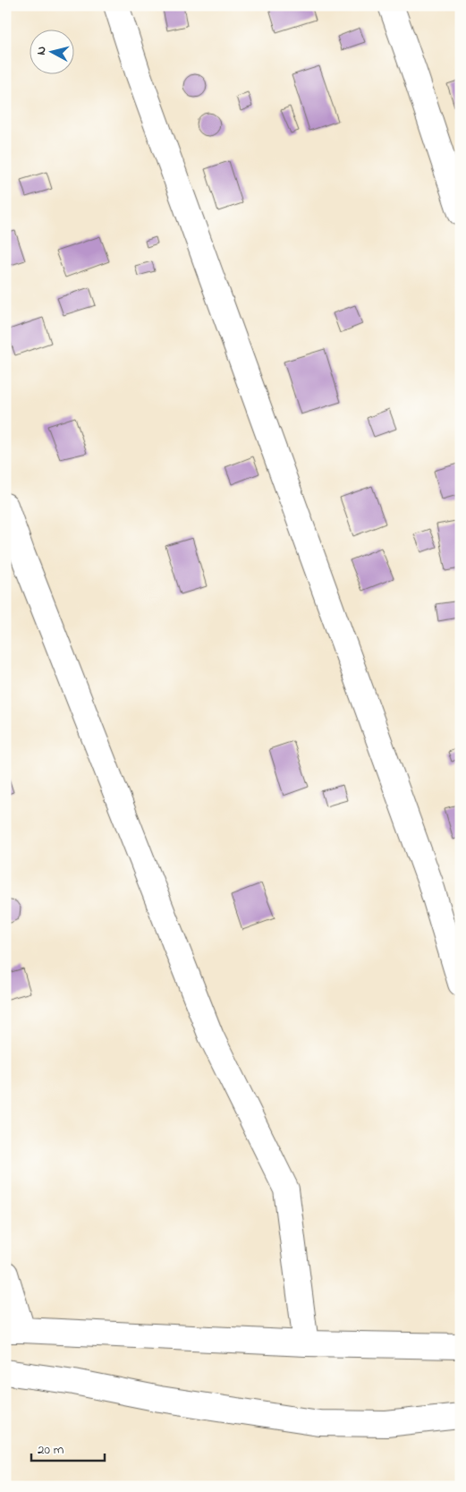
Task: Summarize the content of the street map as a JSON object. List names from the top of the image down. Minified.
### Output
{"scale_bar":"20 m","north":"left"}
